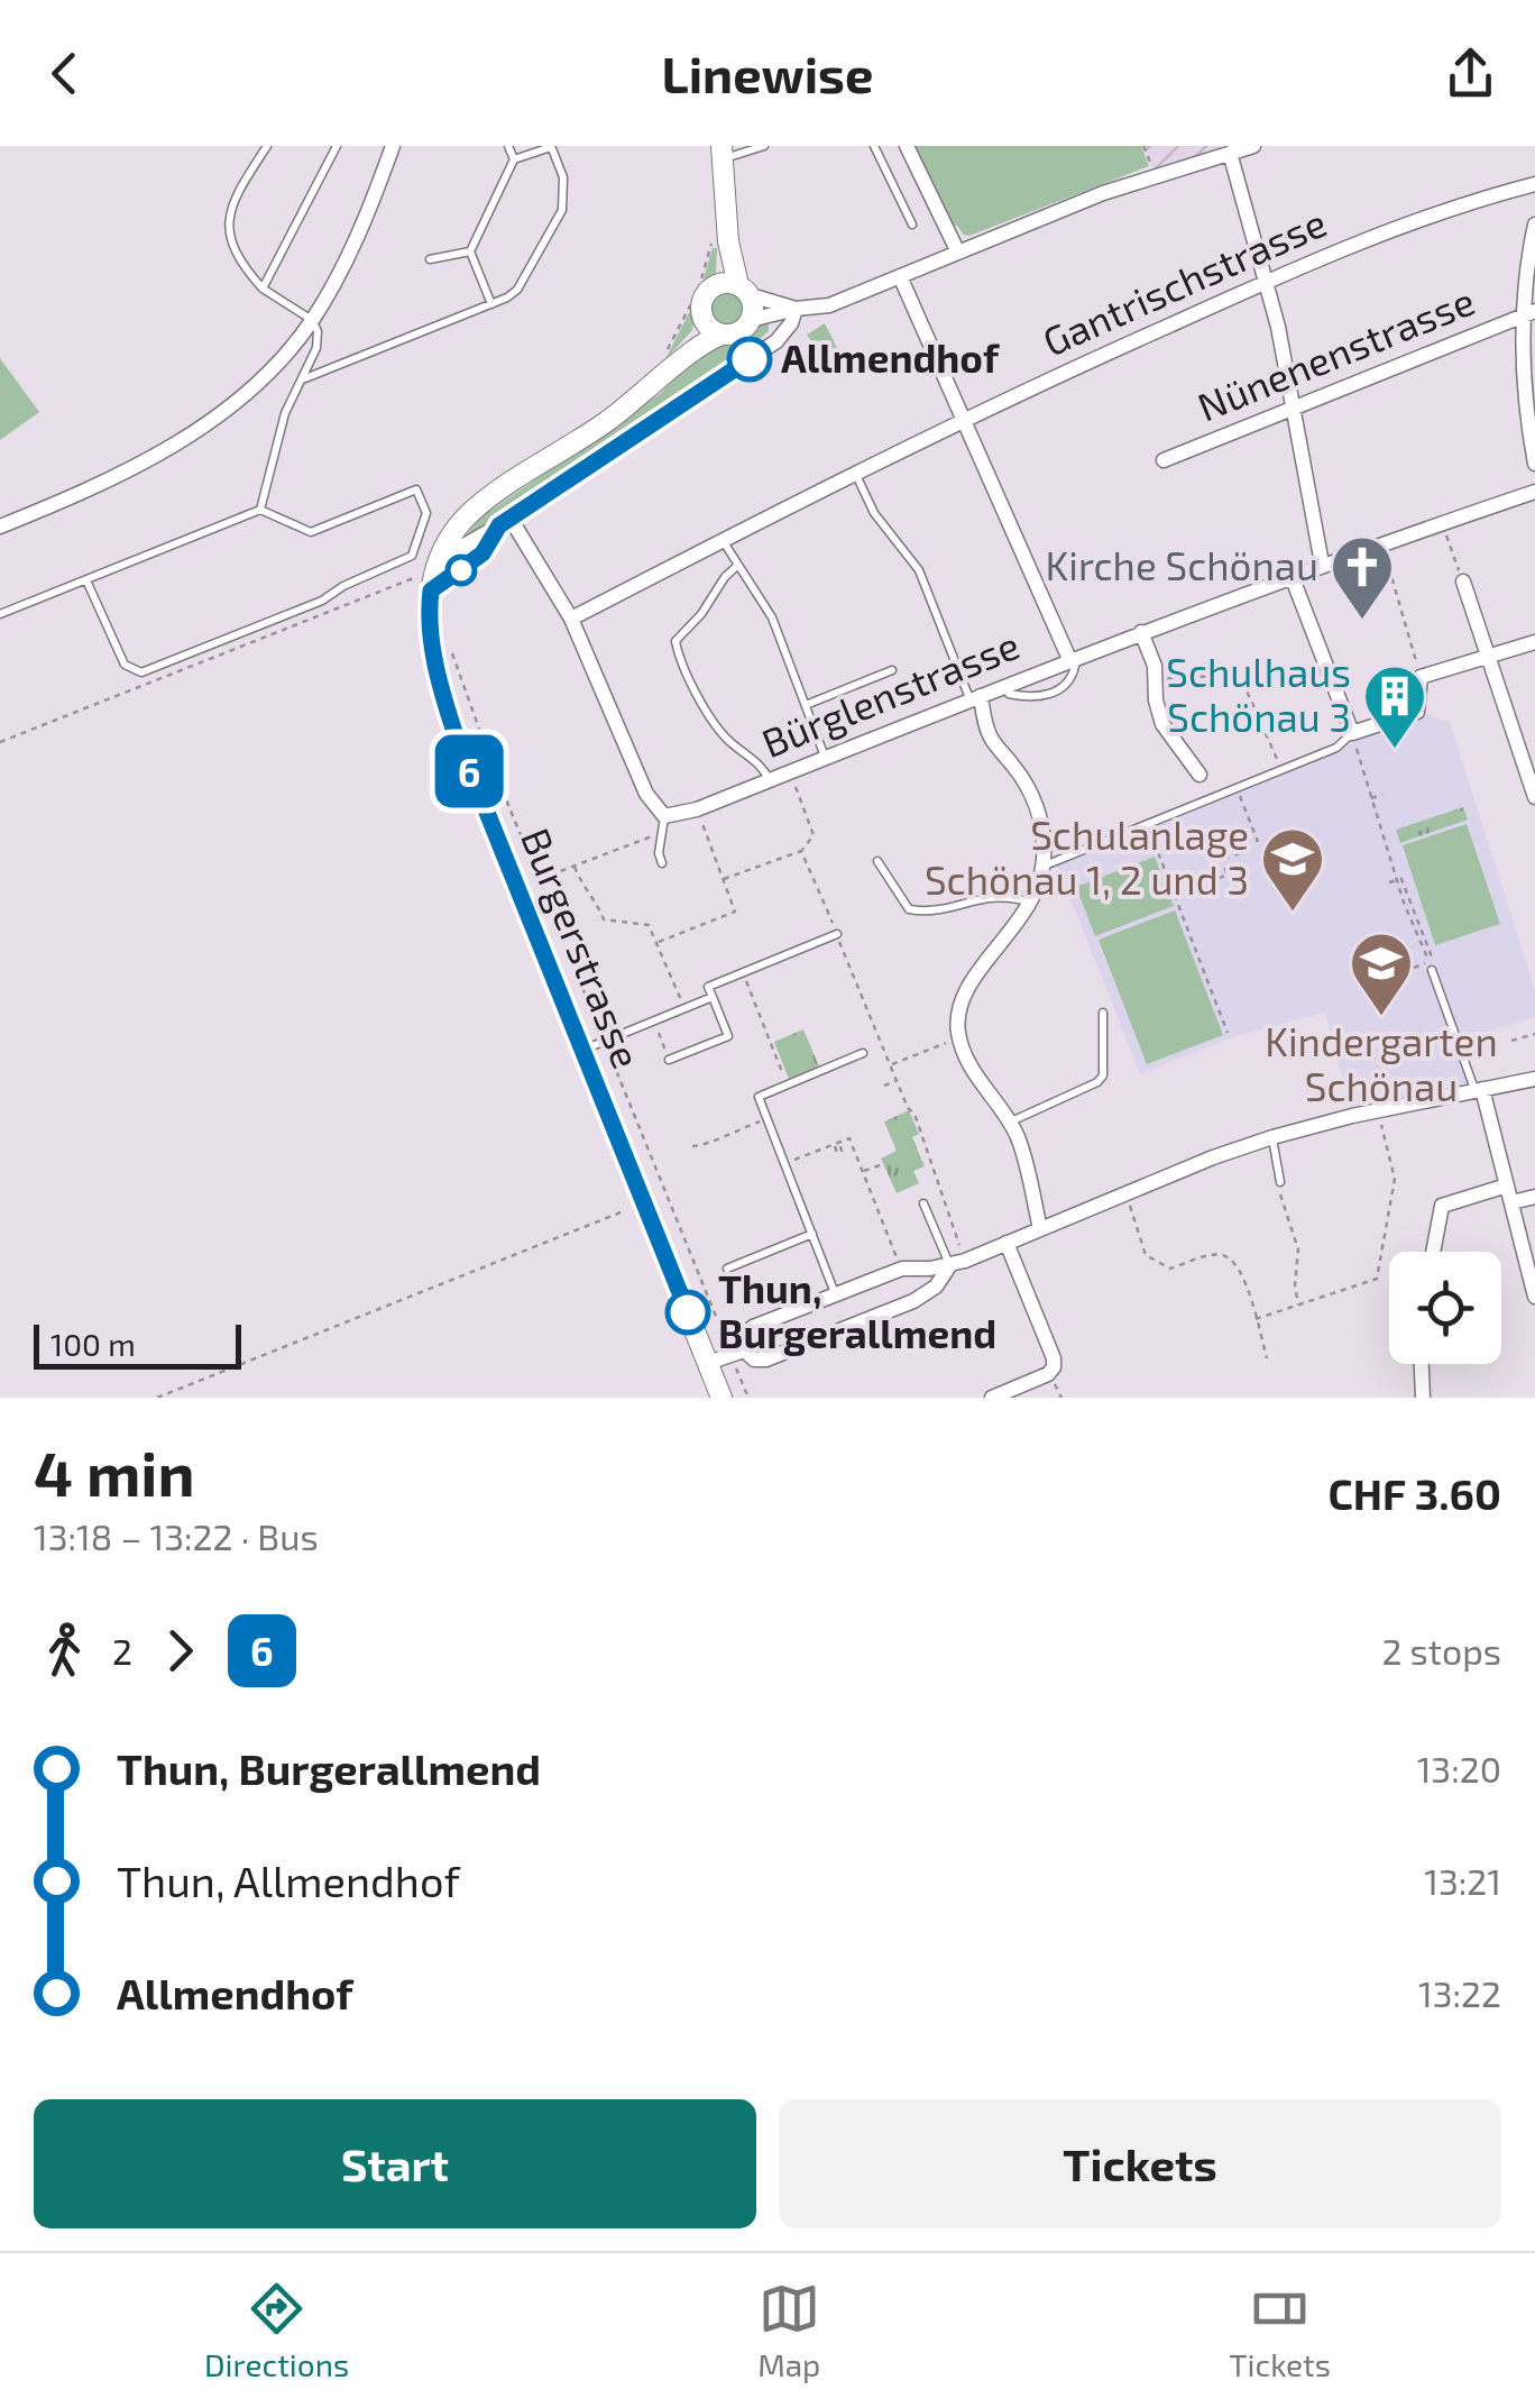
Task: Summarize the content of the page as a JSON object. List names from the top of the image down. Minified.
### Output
{"streets":{"main road":["Burgerstrasse"],"street":["Gantrischstrasse","Nünenenstrasse","Bürglenstrasse"]},"places":{"other":["Allmendhof","Thun, Burgerallmend"],"church":["Kirche Schönau"],"building":["Schulhaus Schönau 3"],"school or university":["Schulanlage Schönau 1, 2 und 3","Kindergarten Schönau"]},"lines":["bus line 6"],"scale_bar":"100 m","page":{"header":"Linewise","on_map":"6","scale":"100 m","heading":["4 min","13:18 – 13:22 · Bus","CHF 3.60"],"legs":["2","6","2 stops"],"list":[{"name":"Thun, Burgerallmend","value":"13:20"},{"name":"Thun, Allmendhof","value":"13:21"},{"name":"Allmendhof","value":"13:22"}],"buttons":["Start","Tickets"],"tabs":["Directions","Map","Tickets"]}}
